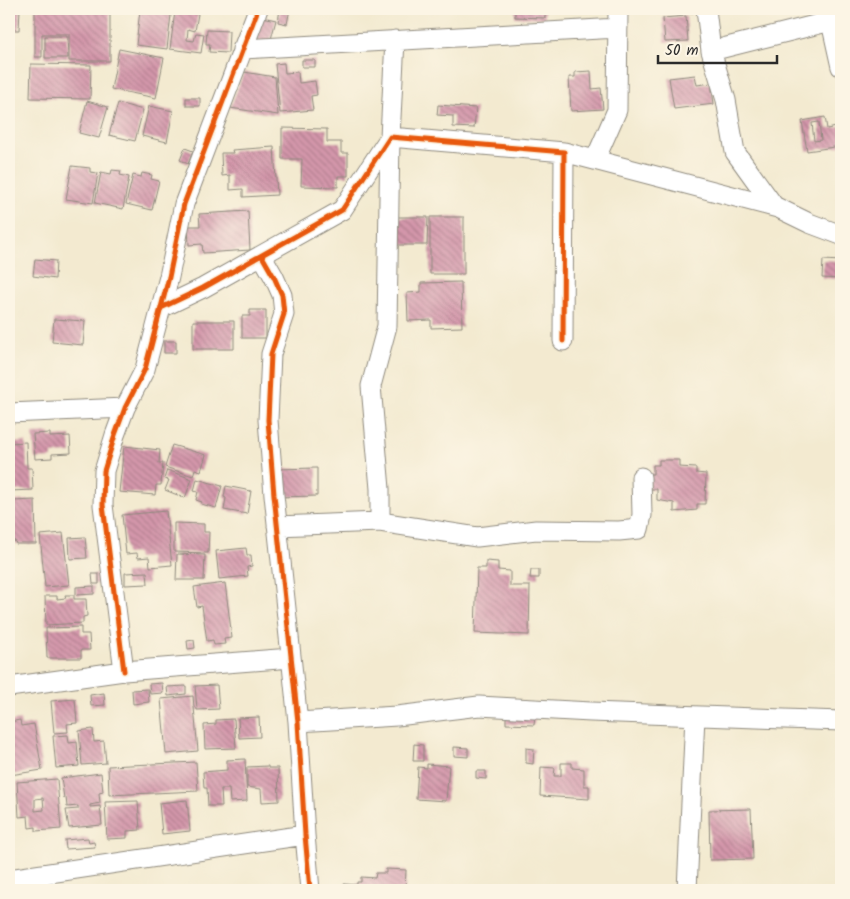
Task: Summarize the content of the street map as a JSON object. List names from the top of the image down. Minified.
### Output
{"scale_bar":"50 m"}
